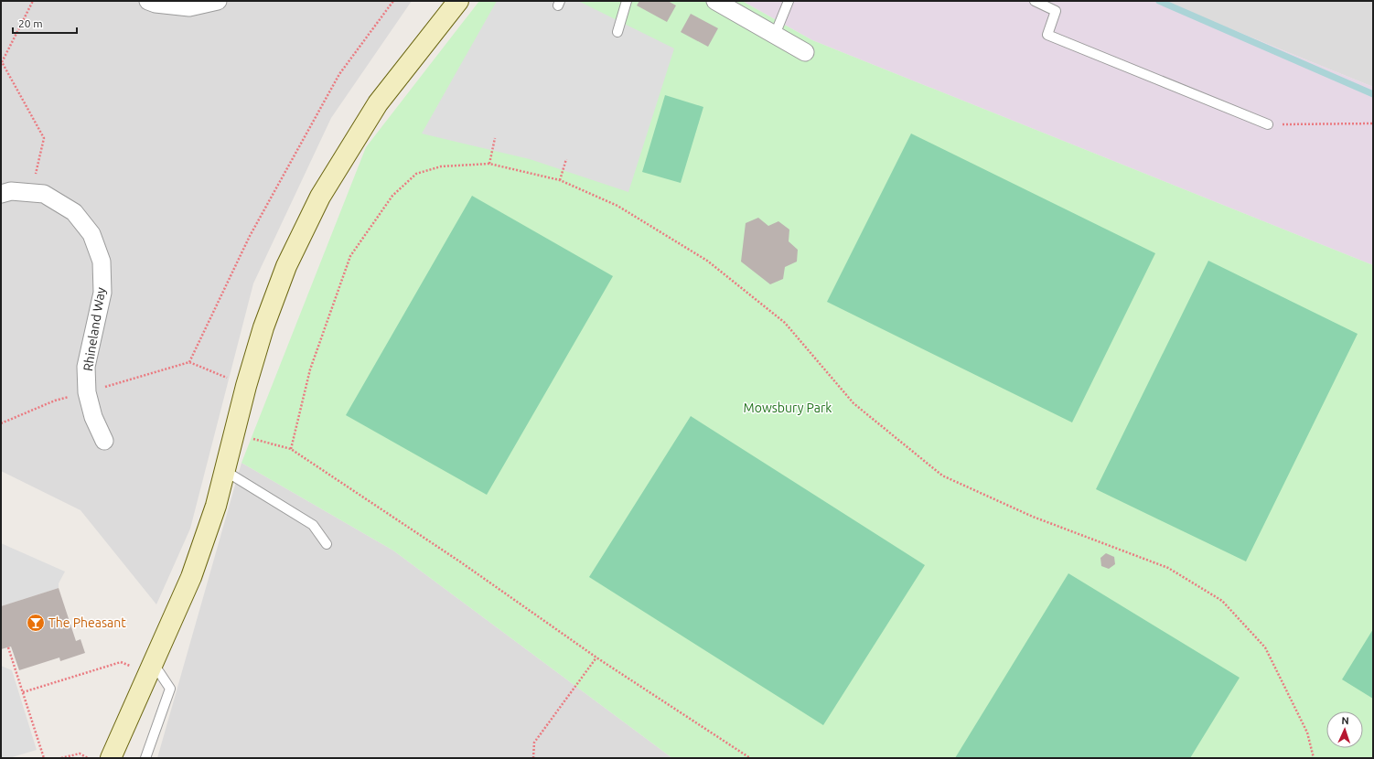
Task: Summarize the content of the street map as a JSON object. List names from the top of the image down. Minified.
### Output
{"streets":{"street":["Rhineland Way"]},"parks":["Mowsbury Park"],"places":{"bar":["The Pheasant"]},"scale_bar":"20 m","north":"top"}
